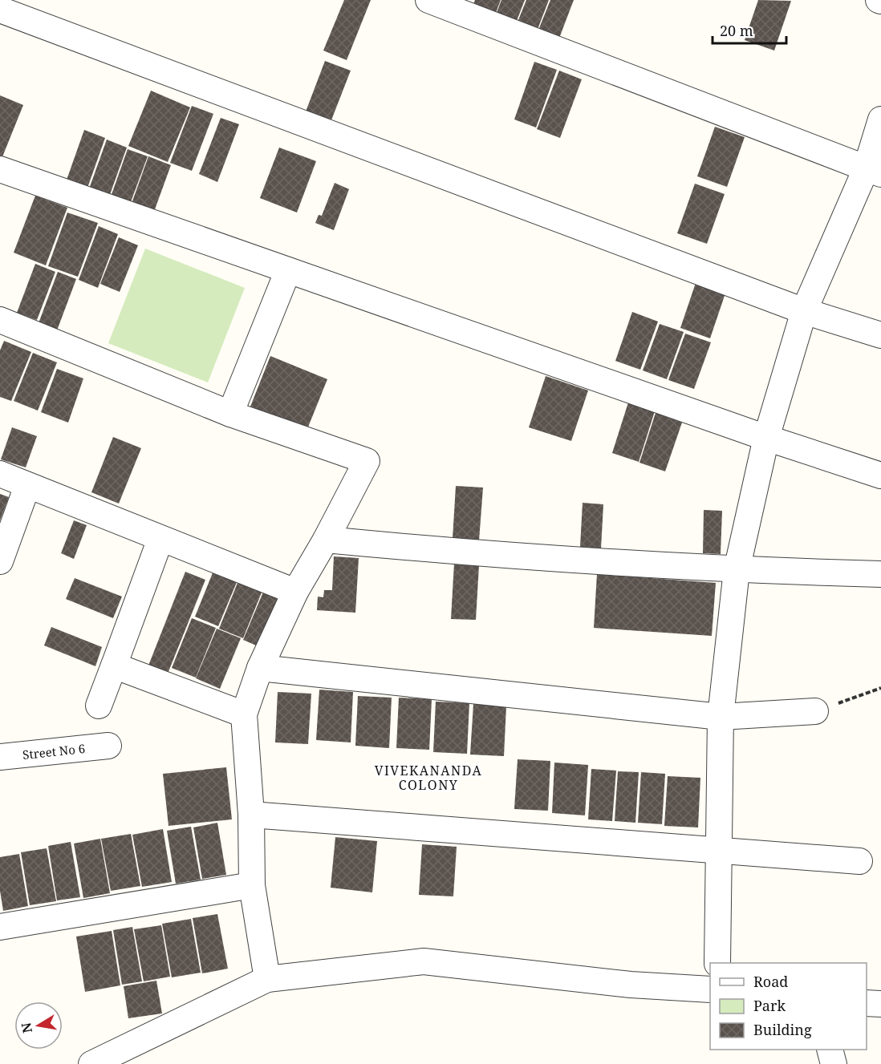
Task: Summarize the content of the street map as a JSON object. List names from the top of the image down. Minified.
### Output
{"streets":{"street":["Street No 6"]},"districts":["VIVEKANANDA COLONY"],"legend":["Road","Park","Building"],"scale_bar":"20 m","north":"left"}
